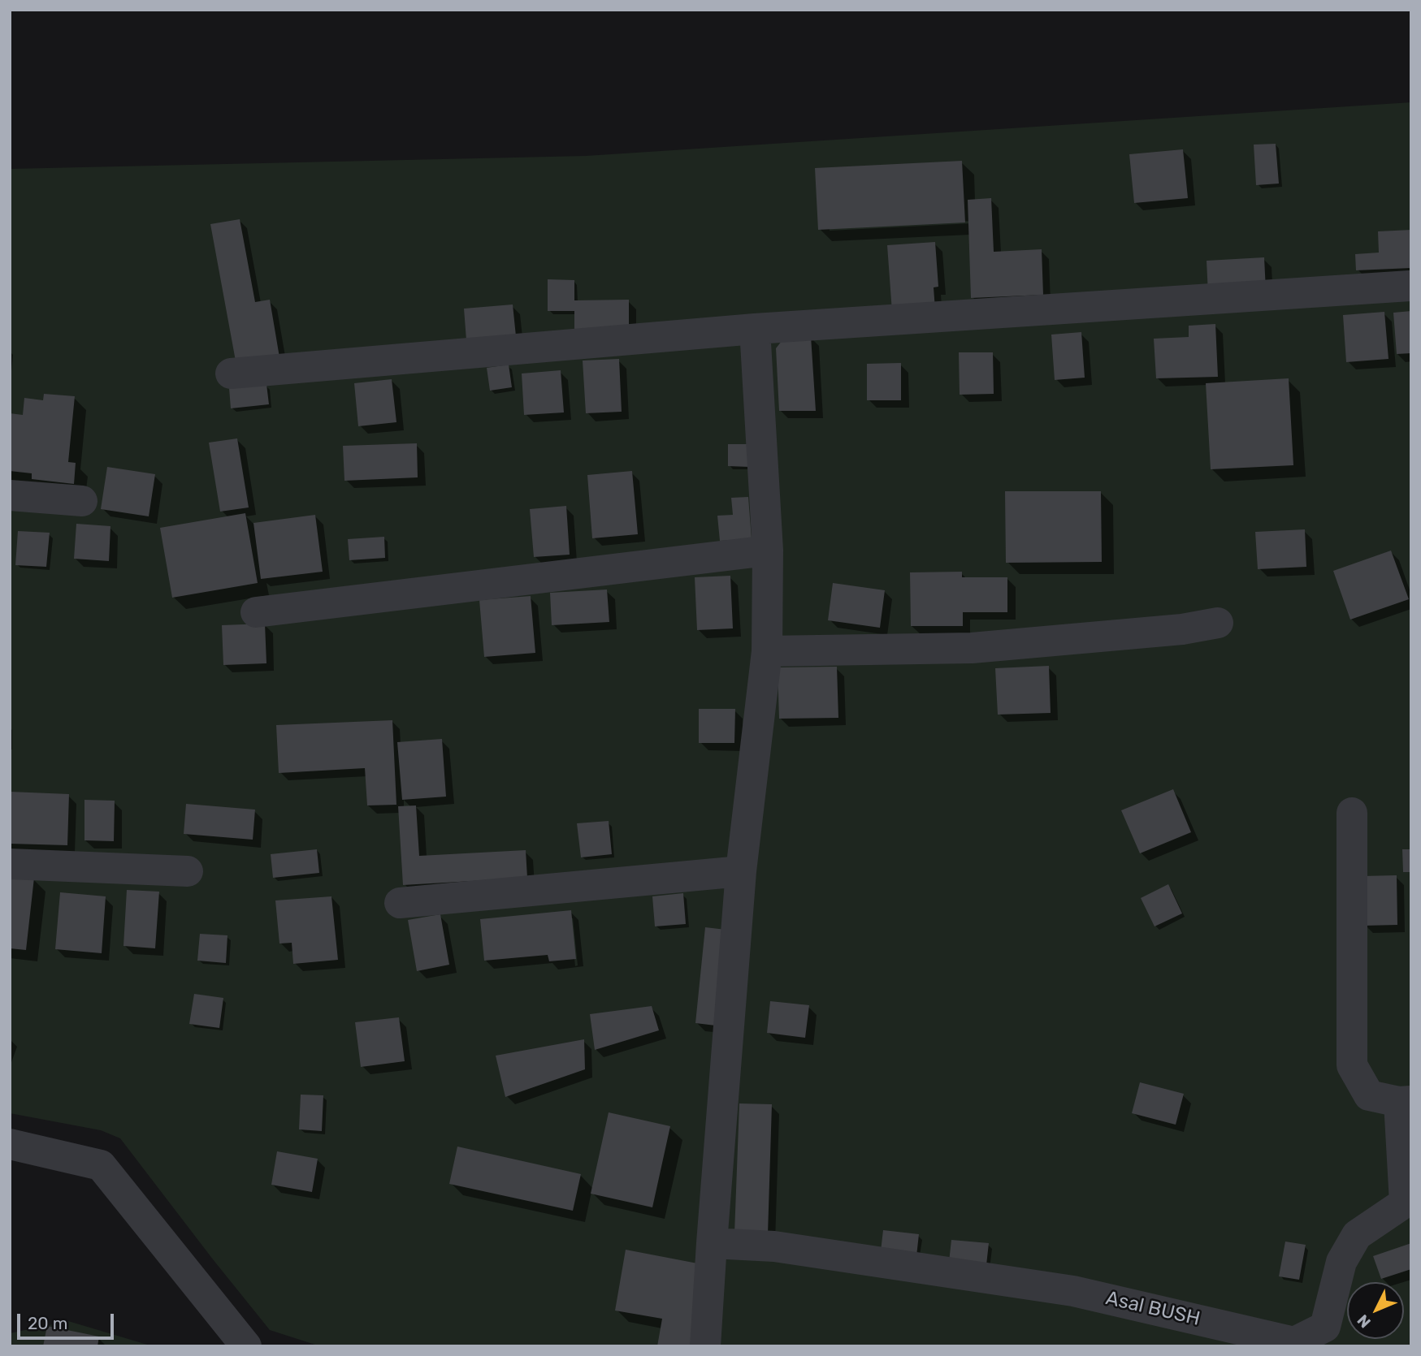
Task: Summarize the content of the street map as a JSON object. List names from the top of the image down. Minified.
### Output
{"streets":{"street":["Asal BUSH"]},"scale_bar":"20 m","north":"bottom left"}
